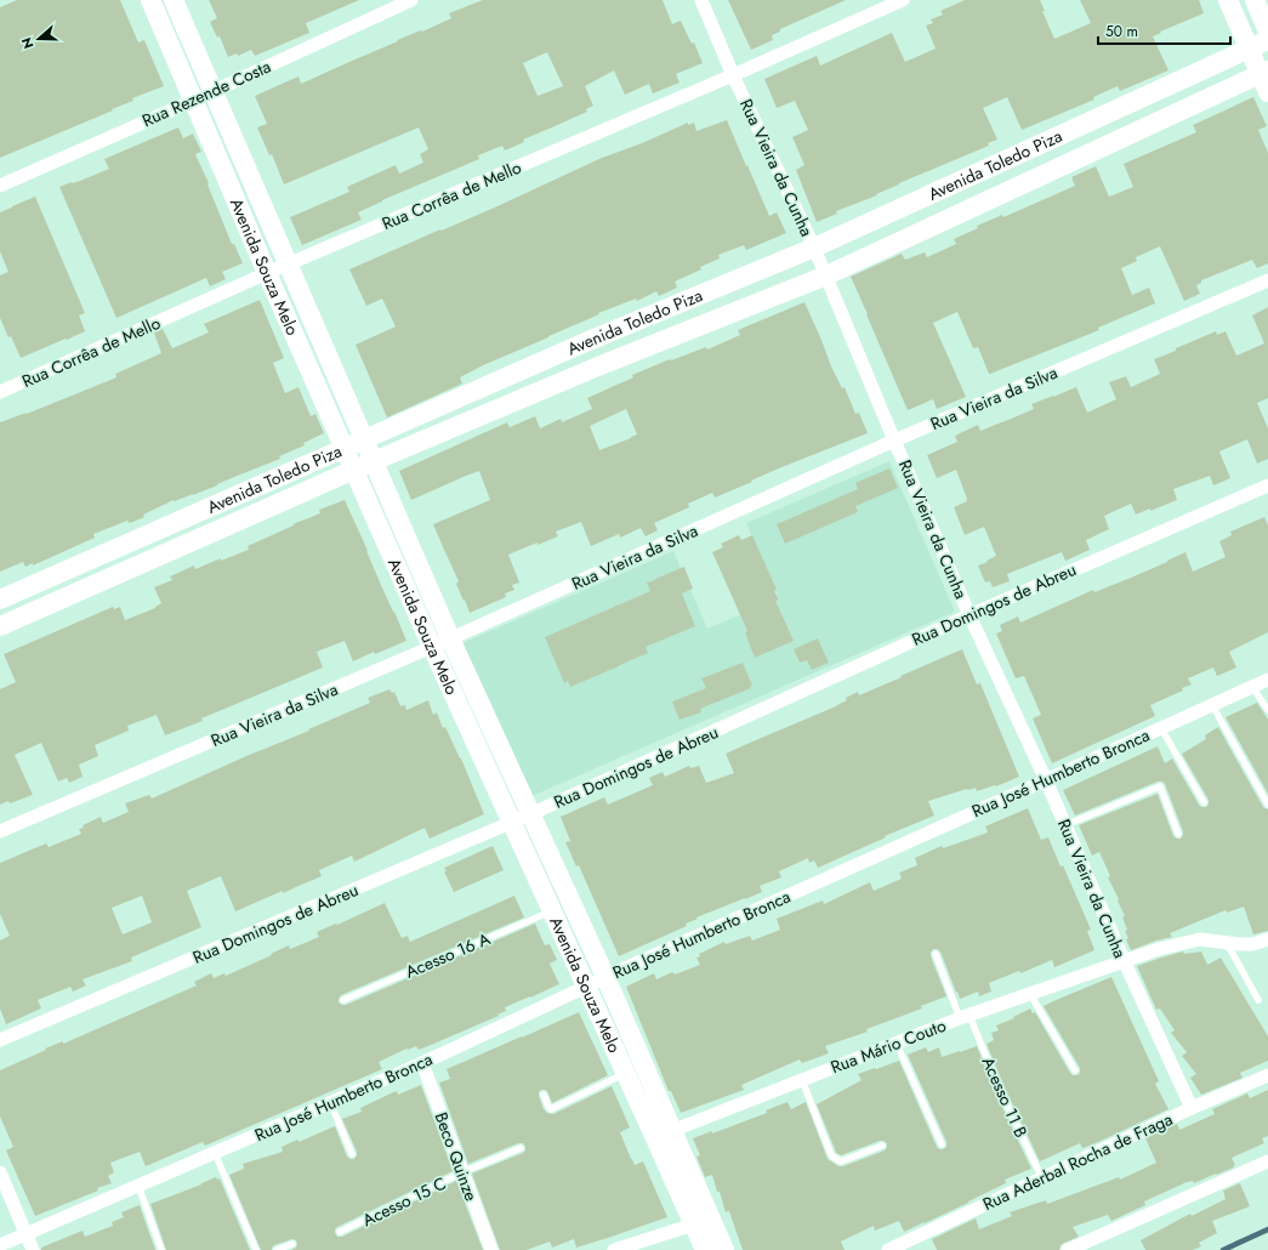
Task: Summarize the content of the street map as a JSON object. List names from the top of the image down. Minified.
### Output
{"streets":{"street":["Rua Rezende Costa","Avenida Toledo Piza","Rua Vieira da Cunha","Rua Corrêa de Mello","Avenida Souza Melo","Rua Vieira da Silva","Rua Domingos de Abreu","Rua José Humberto Bronca","Rua Mário Couto","Beco Quinze","Rua Aderbal Rocha de Fraga"],"lane":["Acesso 16 A","Acesso 11 B","Acesso 15 C"]},"crossings":[["Rua Rezende Costa","Avenida Souza Melo"],["Avenida Toledo Piza","Rua Vieira da Cunha"],["Avenida Toledo Piza","Avenida Souza Melo"],["Rua Vieira da Cunha","Rua Corrêa de Mello"],["Rua Vieira da Cunha","Rua Vieira da Silva"],["Rua Vieira da Cunha","Rua Domingos de Abreu"],["Rua Vieira da Cunha","Rua José Humberto Bronca"],["Rua Vieira da Cunha","Rua Mário Couto"],["Rua Vieira da Cunha","Rua Aderbal Rocha de Fraga"],["Rua Corrêa de Mello","Avenida Souza Melo"],["Avenida Souza Melo","Rua Vieira da Silva"],["Avenida Souza Melo","Rua Domingos de Abreu"],["Avenida Souza Melo","Rua José Humberto Bronca"],["Avenida Souza Melo","Acesso 16 A"],["Avenida Souza Melo","Rua Mário Couto"],["Rua José Humberto Bronca","Beco Quinze"],["Rua Mário Couto","Acesso 11 B"],["Acesso 11 B","Rua Aderbal Rocha de Fraga"],["Beco Quinze","Acesso 15 C"]],"scale_bar":"50 m","north":"left"}
